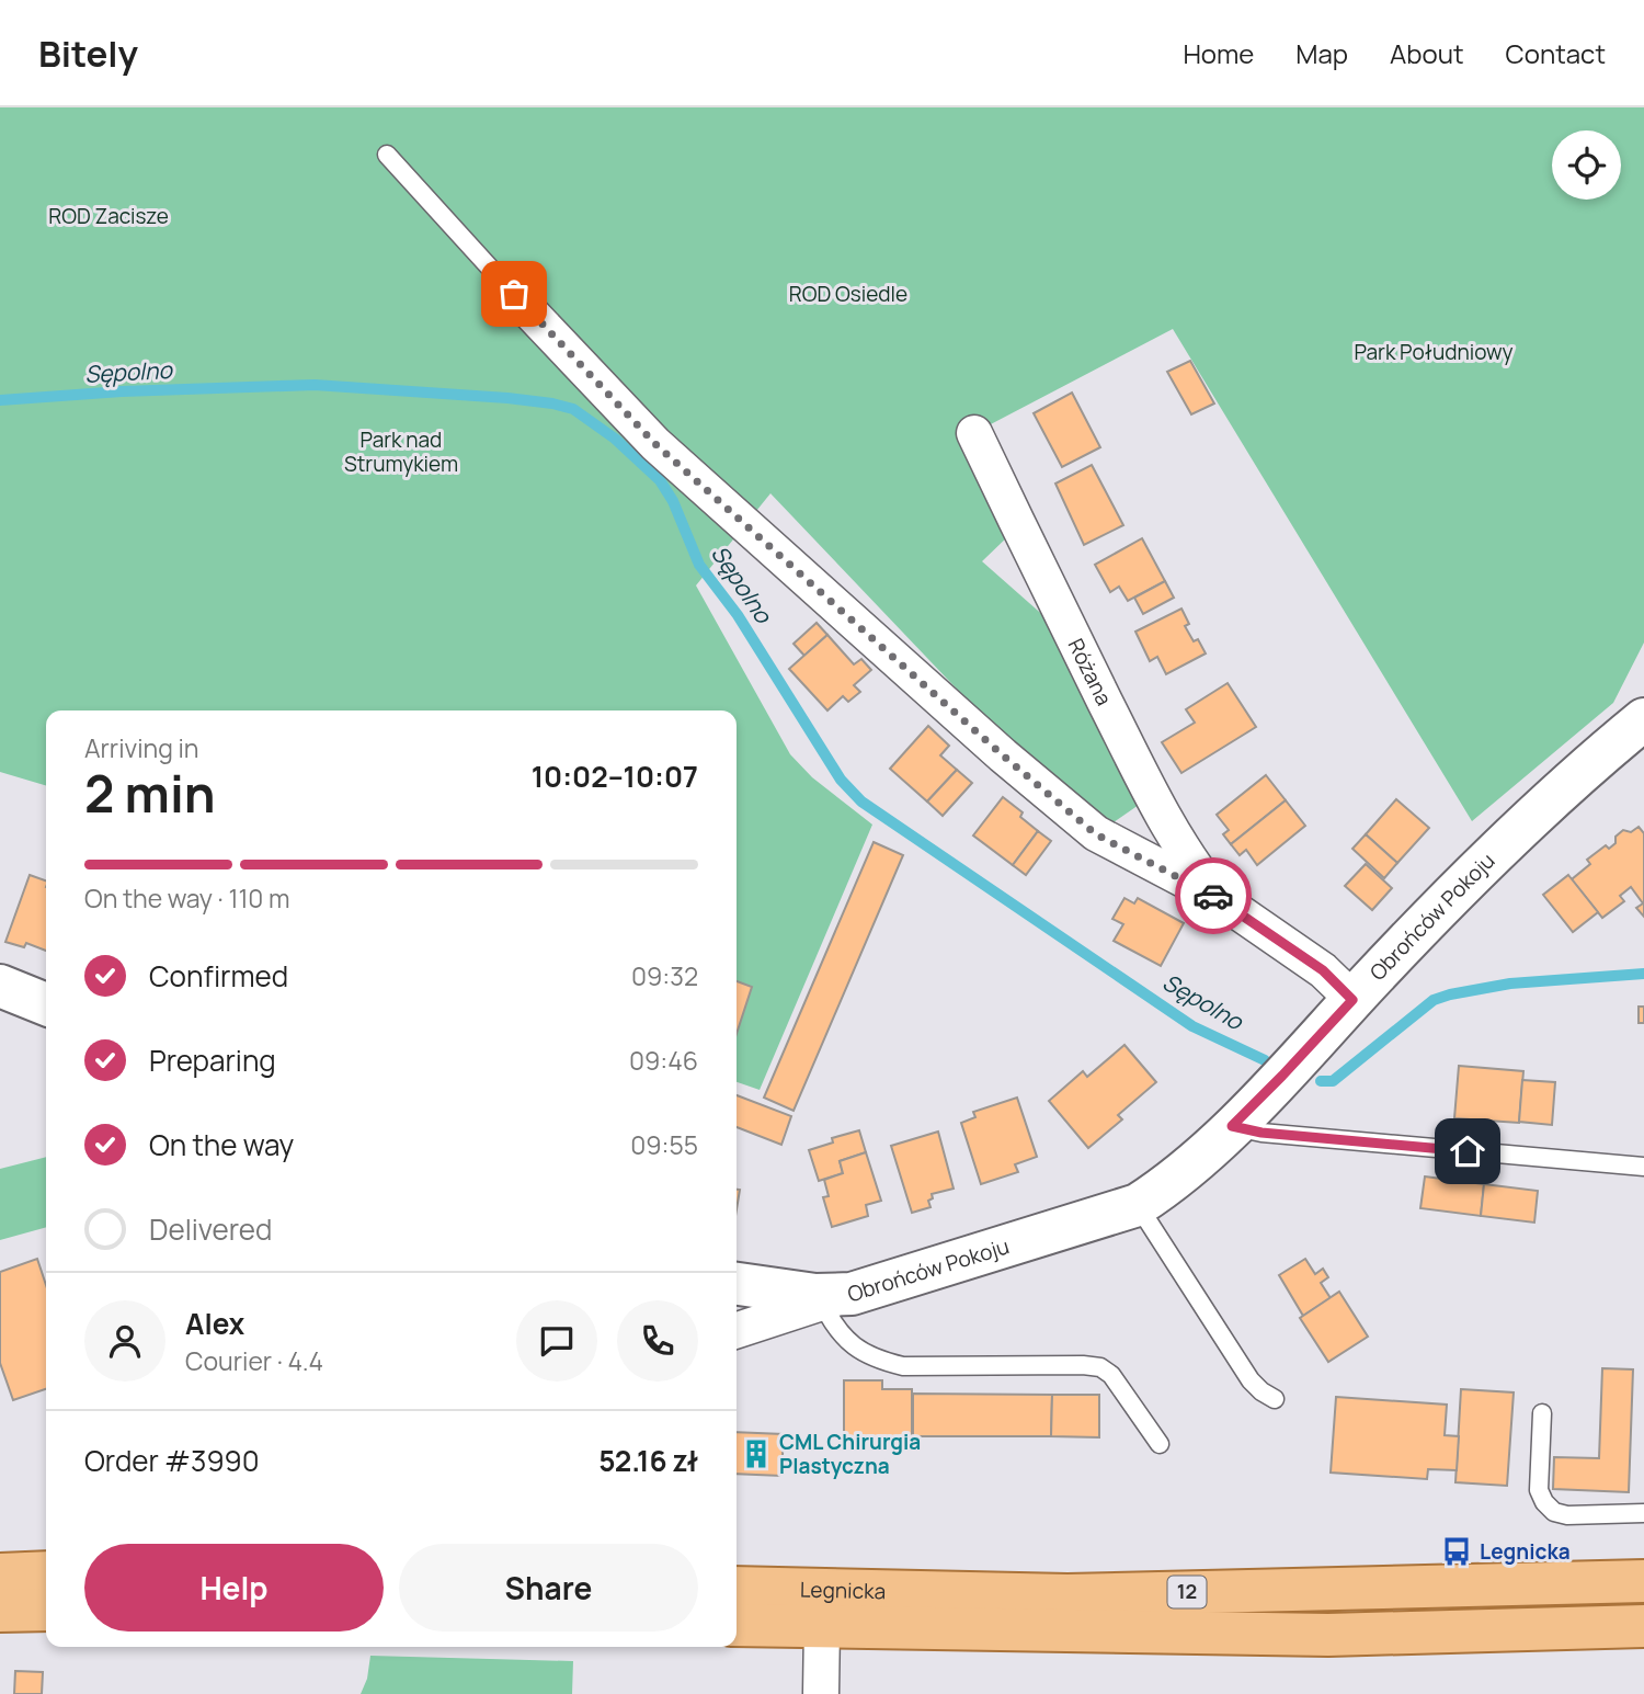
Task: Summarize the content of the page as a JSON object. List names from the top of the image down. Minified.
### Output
{"streets":{"main road":["Legnicka","12"],"street":["Różana","Obrońców Pokoju"]},"crossings":[["Różana","Obrońców Pokoju"]],"water":["Sępolno"],"parks":["ROD Zacisze","ROD Osiedle","Park Południowy","Park nad Strumykiem"],"places":{"building":["CML Chirurgia Plastyczna"],"bus stop":["Legnicka"]},"page":{"header":"Bitely","nav":["Home","Map","About","Contact"],"heading":["2 min","Arriving in","10:02–10:07"],"panel":["Alex","Courier · 4.4","Order #3990","52.16 zł"],"bar":"On the way · 110 m","list":[["Confirmed","09:32"],["Preparing","09:46"],["On the way","09:55"],"Delivered"],"buttons":["Help","Share"]}}
